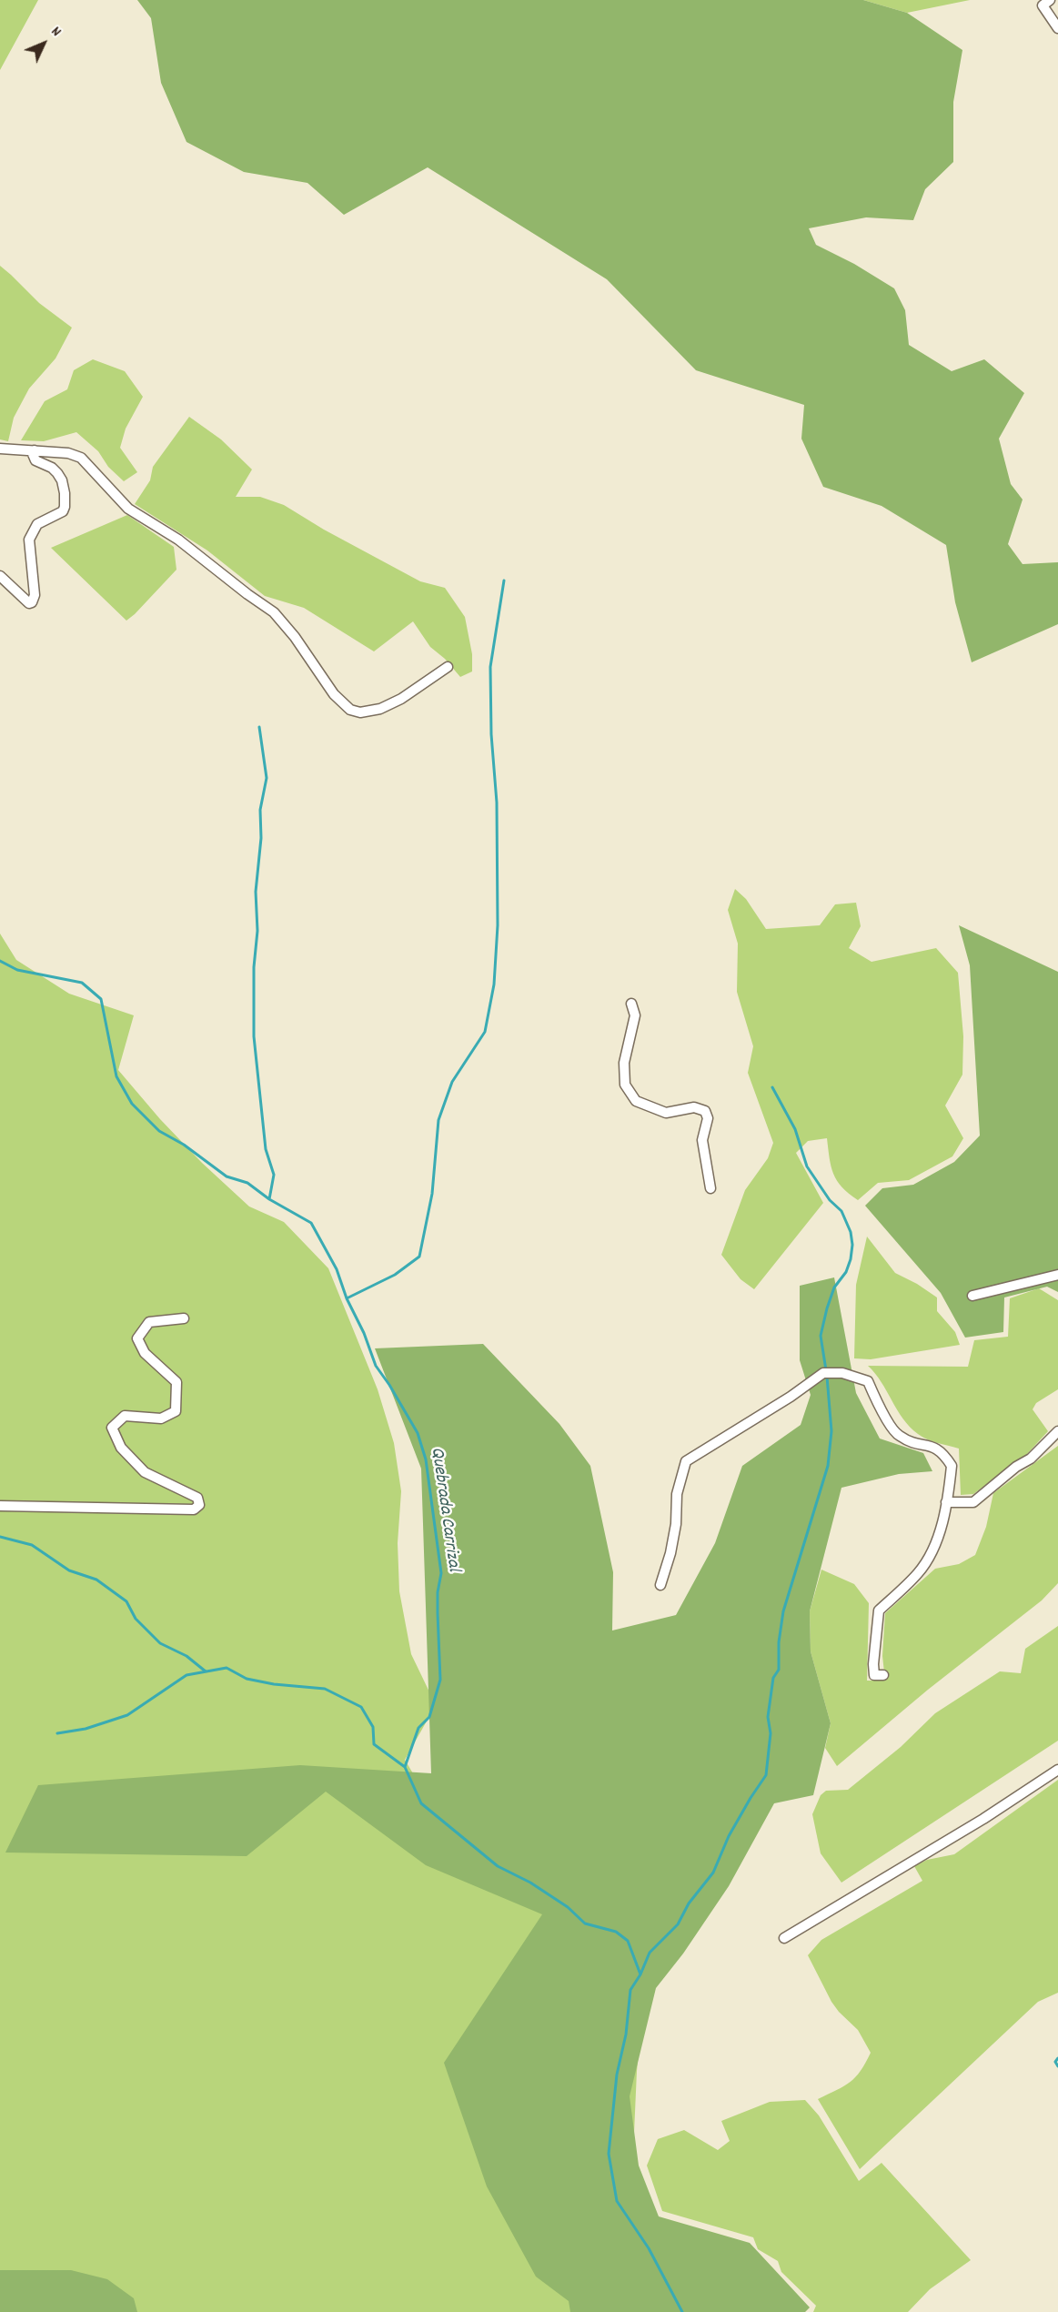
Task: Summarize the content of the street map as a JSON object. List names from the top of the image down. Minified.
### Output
{"water":["Quebrada Carrizal"],"north":"top right"}
